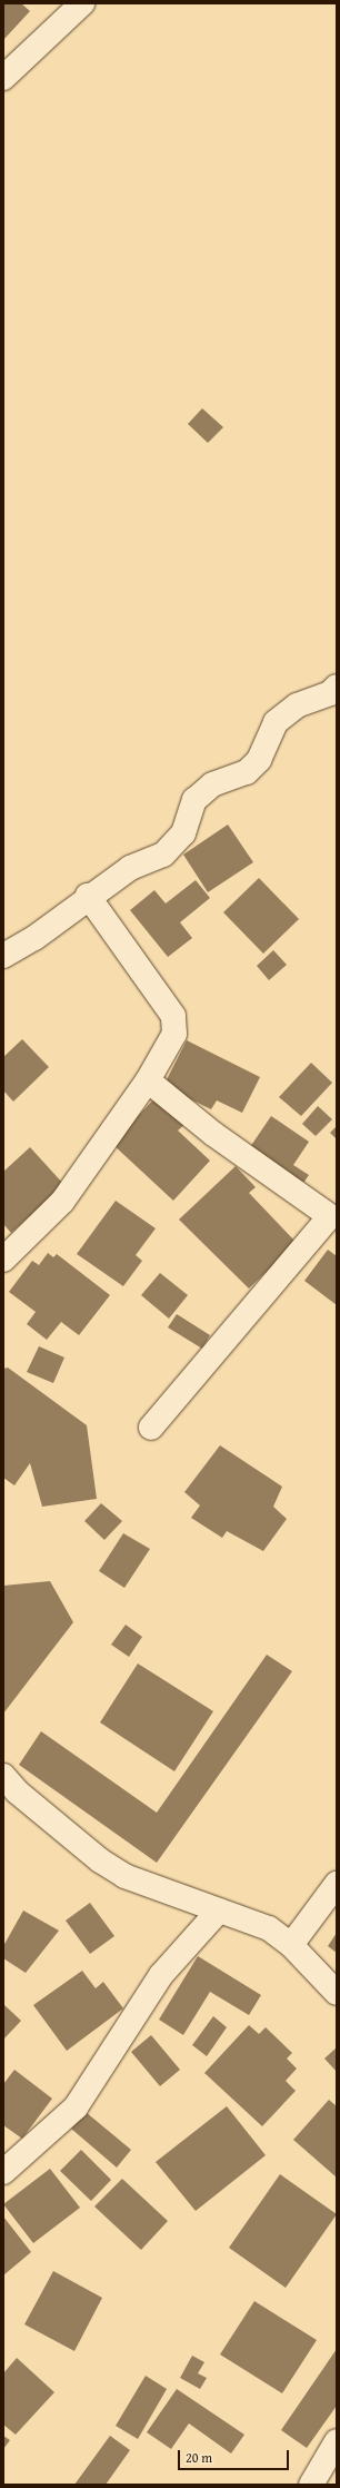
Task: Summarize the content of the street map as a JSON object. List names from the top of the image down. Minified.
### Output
{"scale_bar":"20 m"}
